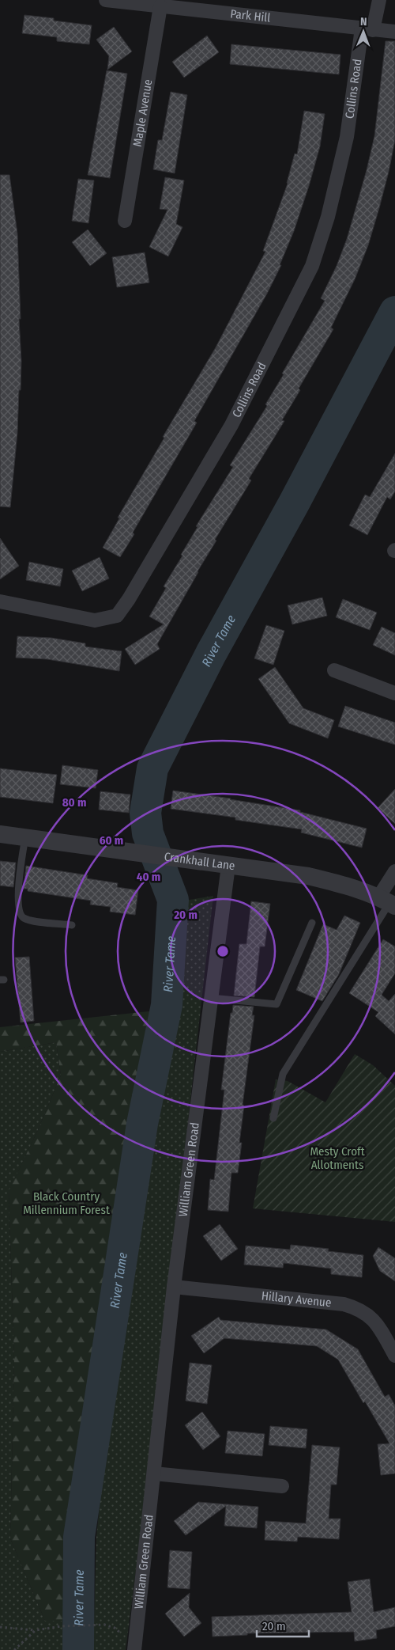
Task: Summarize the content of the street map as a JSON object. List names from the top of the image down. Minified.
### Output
{"streets":{"street":["Park Hill","Collins Road","Maple Avenue","Crankhall Lane","William Green Road","Hillary Avenue"]},"crossings":[["Park Hill","Collins Road"],["Park Hill","Maple Avenue"],["Crankhall Lane","William Green Road"],["William Green Road","Hillary Avenue"]],"water":["River Tame"],"parks":["Mesty Croft Allotments","Black Country Millennium Forest"],"scale_bar":"20 m","north":"top","rings":["80 m","60 m","40 m","20 m"]}
